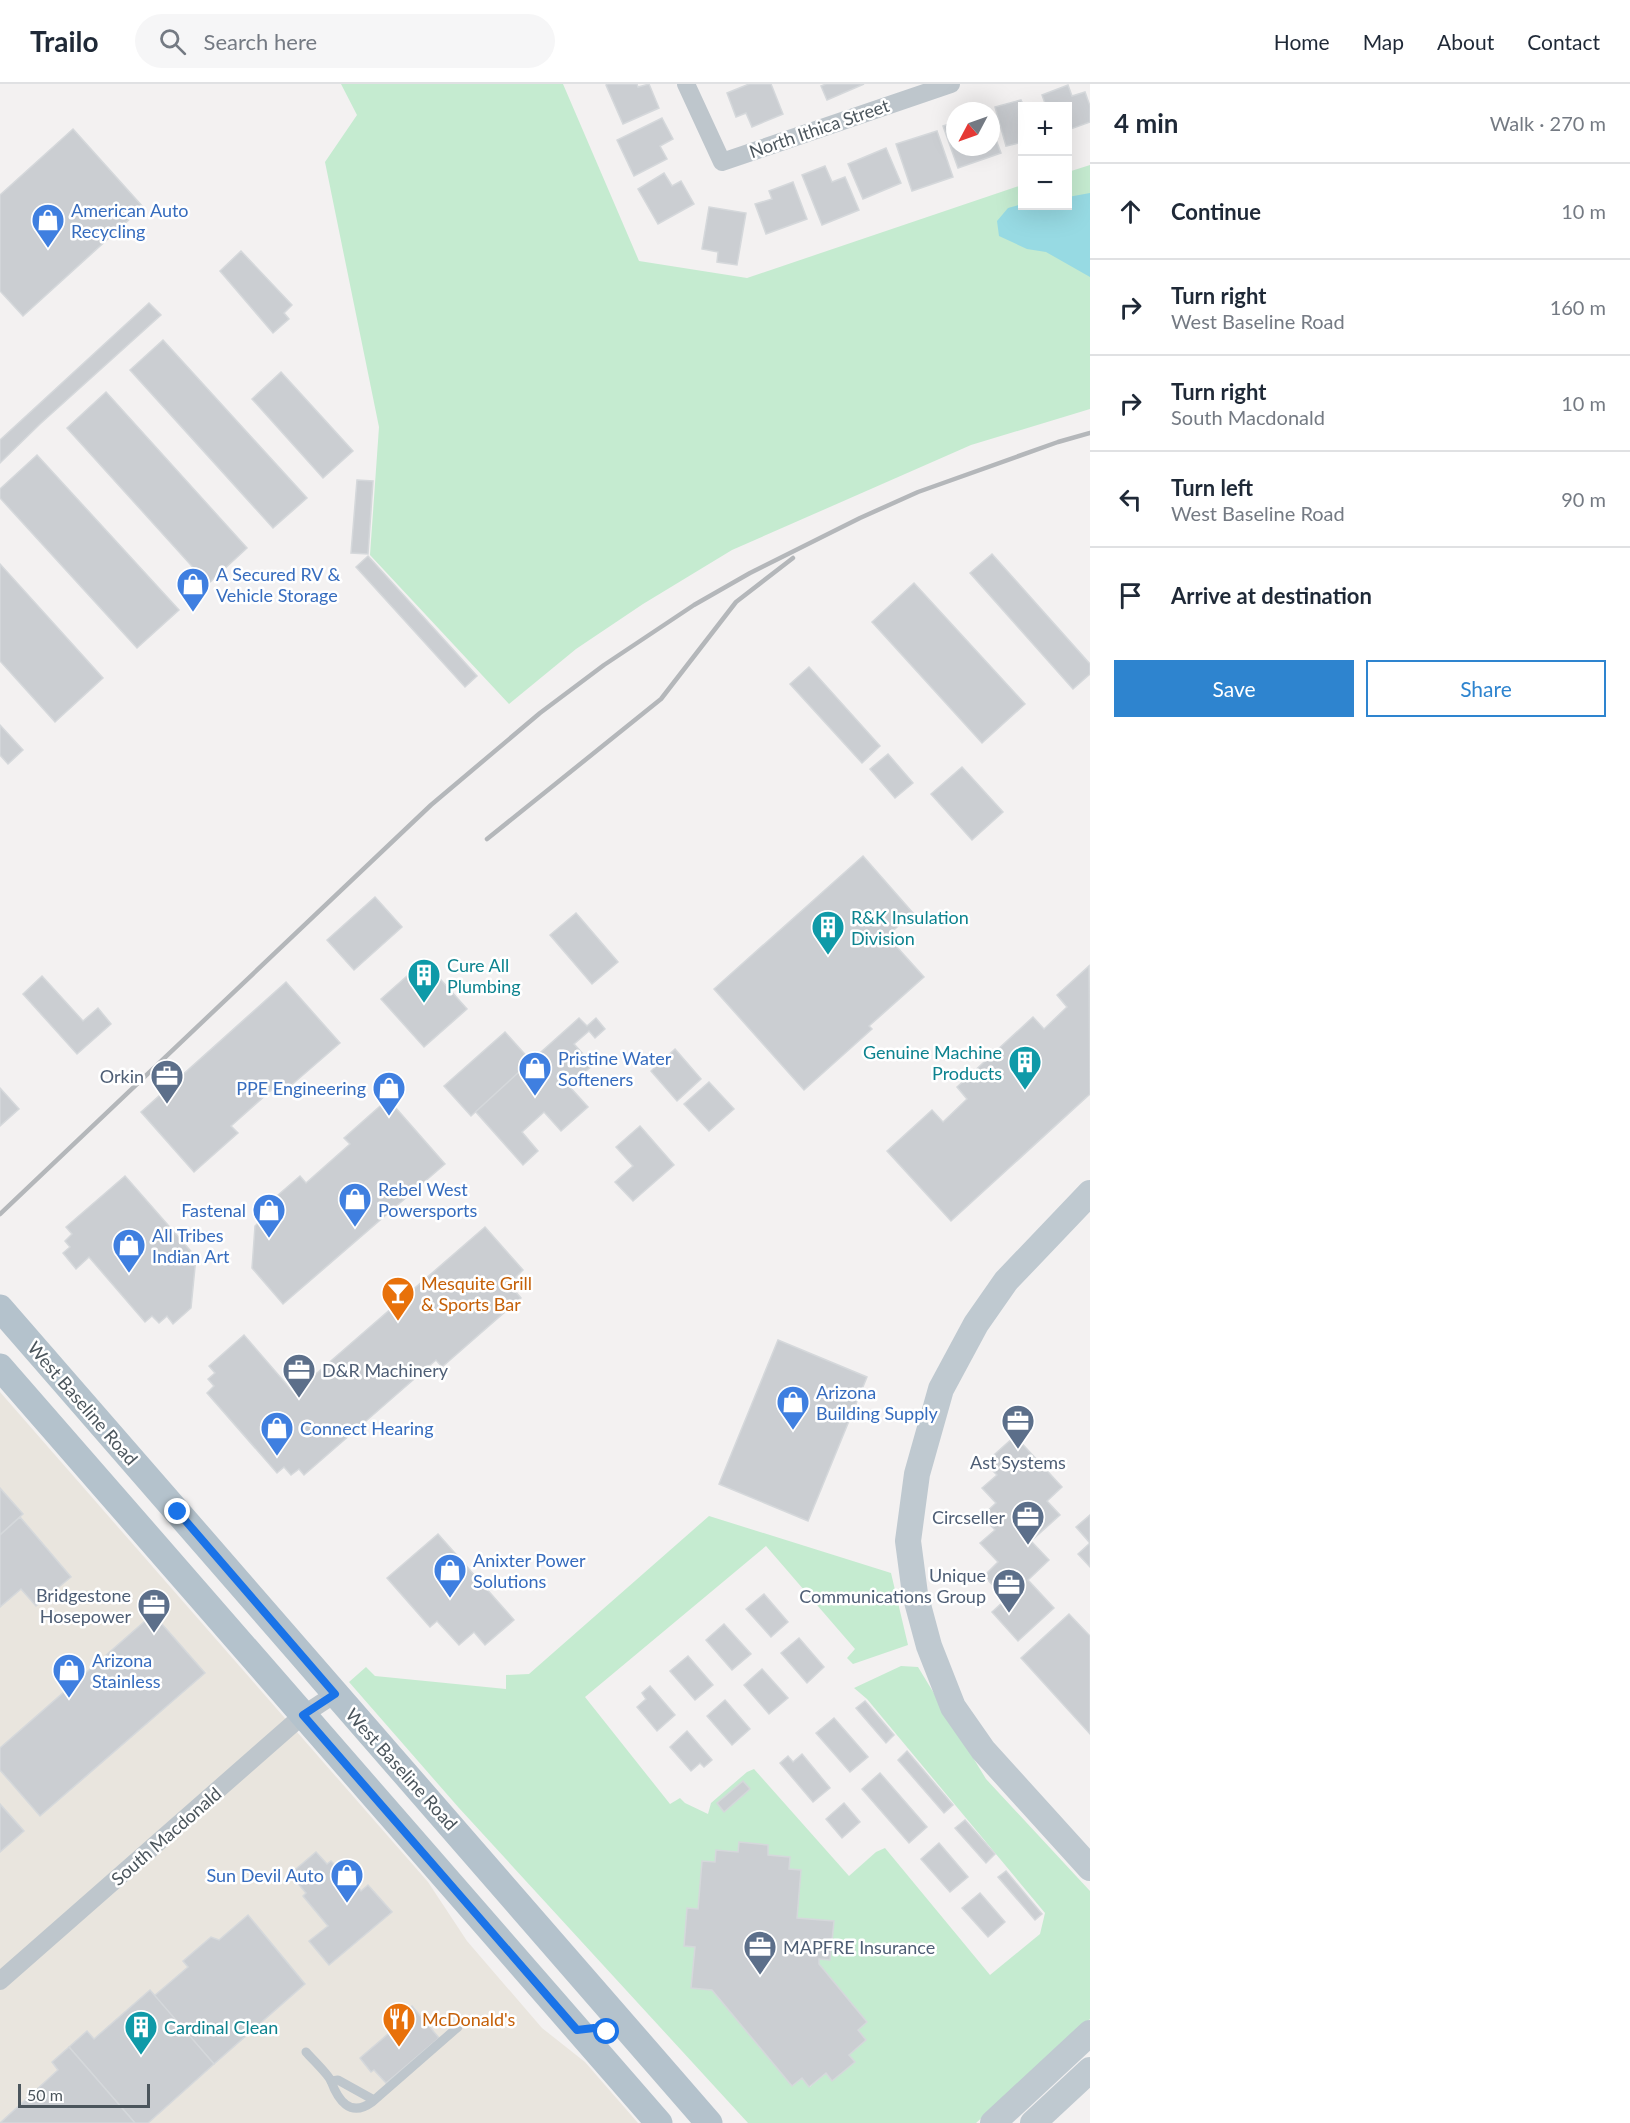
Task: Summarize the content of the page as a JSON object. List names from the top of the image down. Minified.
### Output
{"streets":{"main road":["West Baseline Road"],"street":["North Ithica Street","South Macdonald"]},"crossings":[["West Baseline Road","South Macdonald"]],"places":{"shop":["American Auto Recycling","A Secured RV & Vehicle Storage","Pristine Water Softeners","PPE Engineering","Rebel West Powersports","Fastenal","All Tribes Indian Art","Arizona Building Supply","Connect Hearing","Anixter Power Solutions","Arizona Stainless","Sun Devil Auto"],"building":["R&K Insulation Division","Cure All Plumbing","Genuine Machine Products","Cardinal Clean"],"office":["Orkin","D&R Machinery","Ast Systems","Circseller","Unique Communications Group","Bridgestone Hosepower","MAPFRE Insurance"],"bar":["Mesquite Grill & Sports Bar"],"restaurant":["McDonald's"]},"scale_bar":"50 m","north":"bottom left","page":{"header":"Trailo","search":"Search here","nav":["Home","Map","About","Contact"],"heading":["4 min","Walk · 270 m"],"map_buttons":["+","−"],"list":[["Continue","10 m"],["Turn right","West Baseline Road","160 m"],["Turn right","South Macdonald","10 m"],["Turn left","West Baseline Road","90 m"],"Arrive at destination"],"buttons":["Save","Share"],"scale":"50 m"}}
